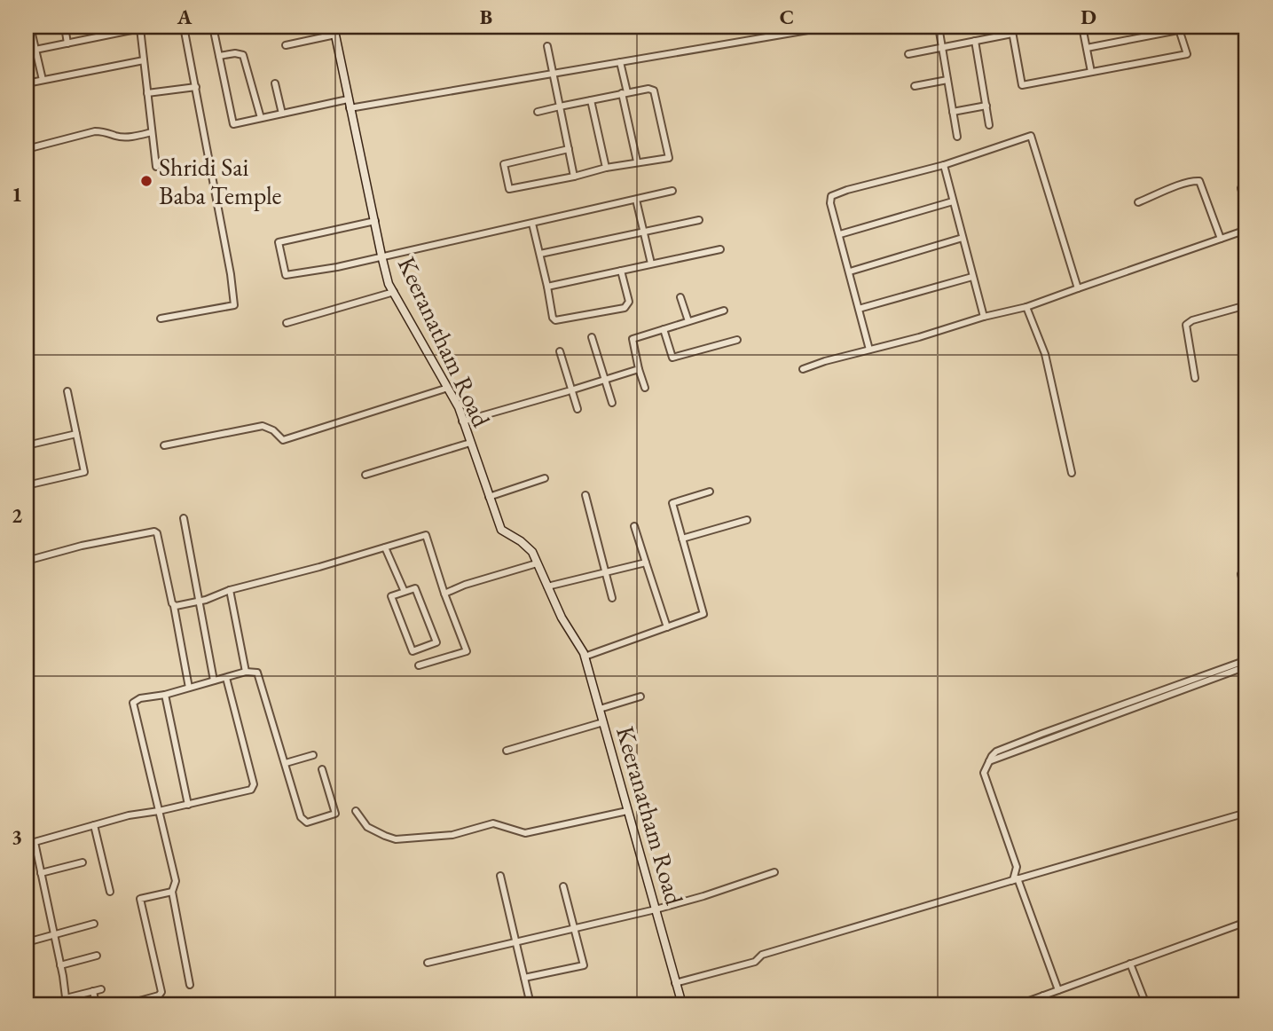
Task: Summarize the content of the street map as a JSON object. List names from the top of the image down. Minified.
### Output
{"streets":{"street":["Keeranatham Road"]},"places":["Shridi Sai Baba Temple"],"grid":{"columns":["A","B","C","D"],"rows":["1","2","3"]}}
